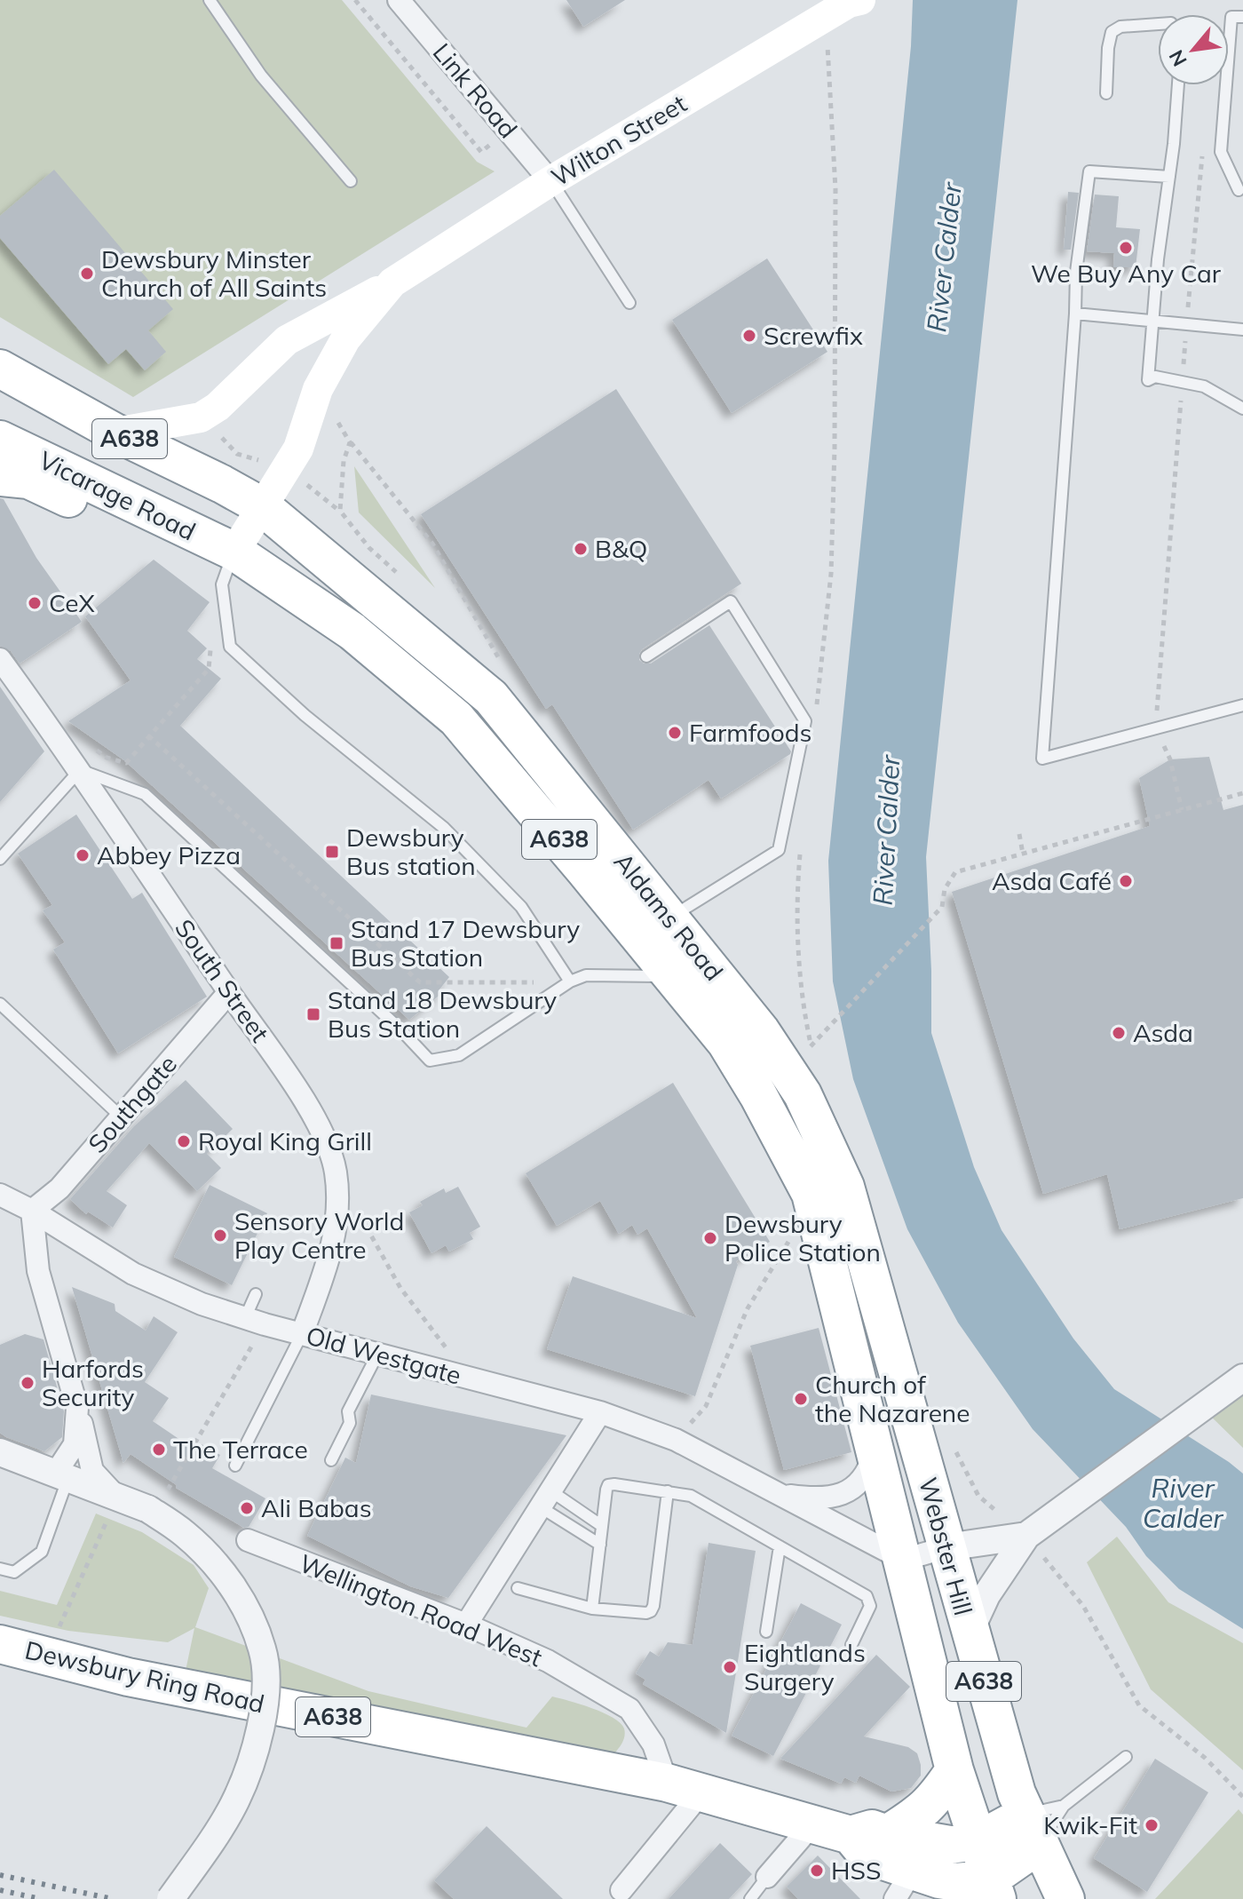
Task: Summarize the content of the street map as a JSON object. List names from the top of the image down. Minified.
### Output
{"streets":{"highway":["A638","Vicarage Road","Aldams Road","Webster Hill","Dewsbury Ring Road"],"main road":["Wilton Street"],"street":["Link Road","South Street","Southgate","Old Westgate","Wellington Road West"]},"crossings":[["Link Road","Wilton Street"],["Wilton Street","A638"],["Wilton Street","Vicarage Road"],["Wilton Street","Aldams Road"],["A638","Aldams Road"],["A638","Webster Hill"],["A638","Wellington Road West"],["A638","Dewsbury Ring Road"],["Vicarage Road","Aldams Road"],["Aldams Road","Webster Hill"],["South Street","Southgate"],["South Street","Old Westgate"],["Southgate","Old Westgate"],["Old Westgate","Webster Hill"],["Wellington Road West","Dewsbury Ring Road"]],"water":["River Calder"],"places":{"other":["We Buy Any Car","Dewsbury Minster Church of All Saints","Screwfix","B&Q","CeX","Farmfoods","Abbey Pizza","Asda Café","Asda","Royal King Grill","Sensory World Play Centre","Dewsbury Police Station","Harfords Security","Church of the Nazarene","The Terrace","Ali Babas","Eightlands Surgery","Kwik-Fit","HSS"],"transit":["Dewsbury Bus station","Stand 17 Dewsbury Bus Station","Stand 18 Dewsbury Bus Station"]},"north":"bottom left"}
